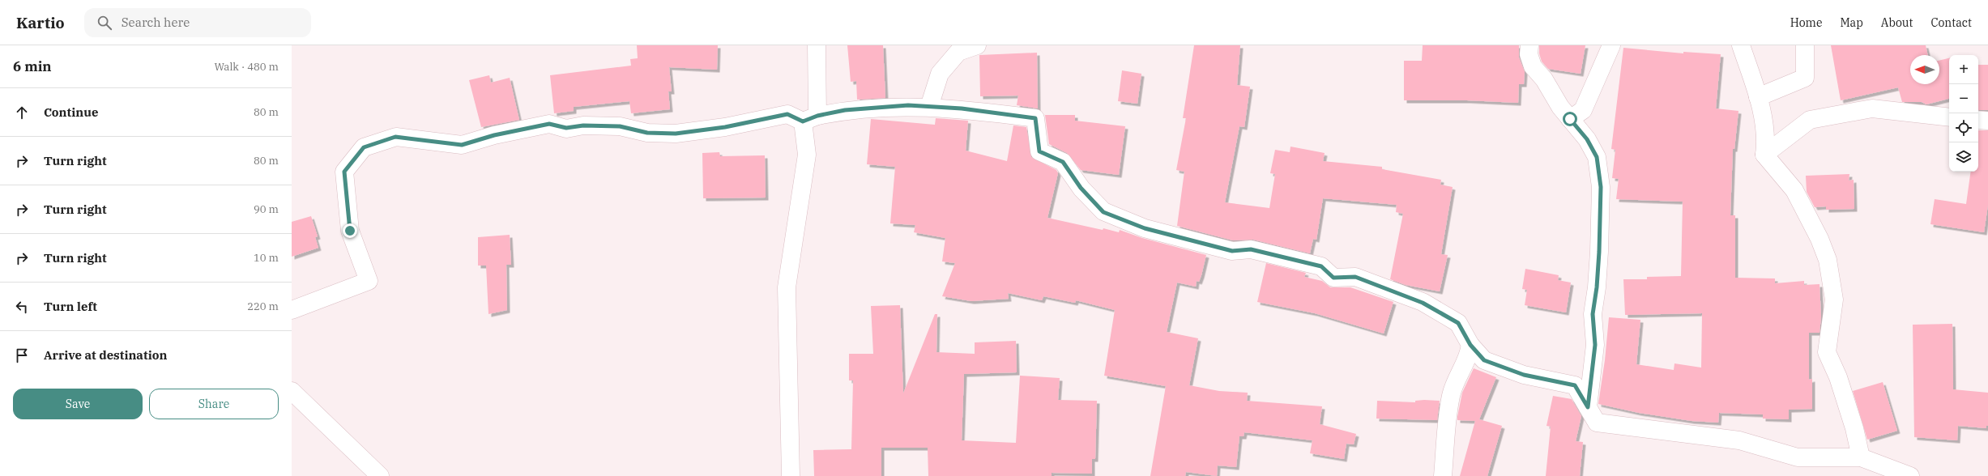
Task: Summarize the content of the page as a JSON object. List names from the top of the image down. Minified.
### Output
{"north":"left","page":{"header":"Kartio","search":"Search here","nav":["Home","Map","About","Contact"],"heading":["6 min","Walk · 480 m"],"map_buttons":["+","−"],"list":[["Continue","80 m"],["Turn right","80 m"],["Turn right","90 m"],["Turn right","10 m"],["Turn left","220 m"],"Arrive at destination"],"buttons":["Save","Share"]}}
